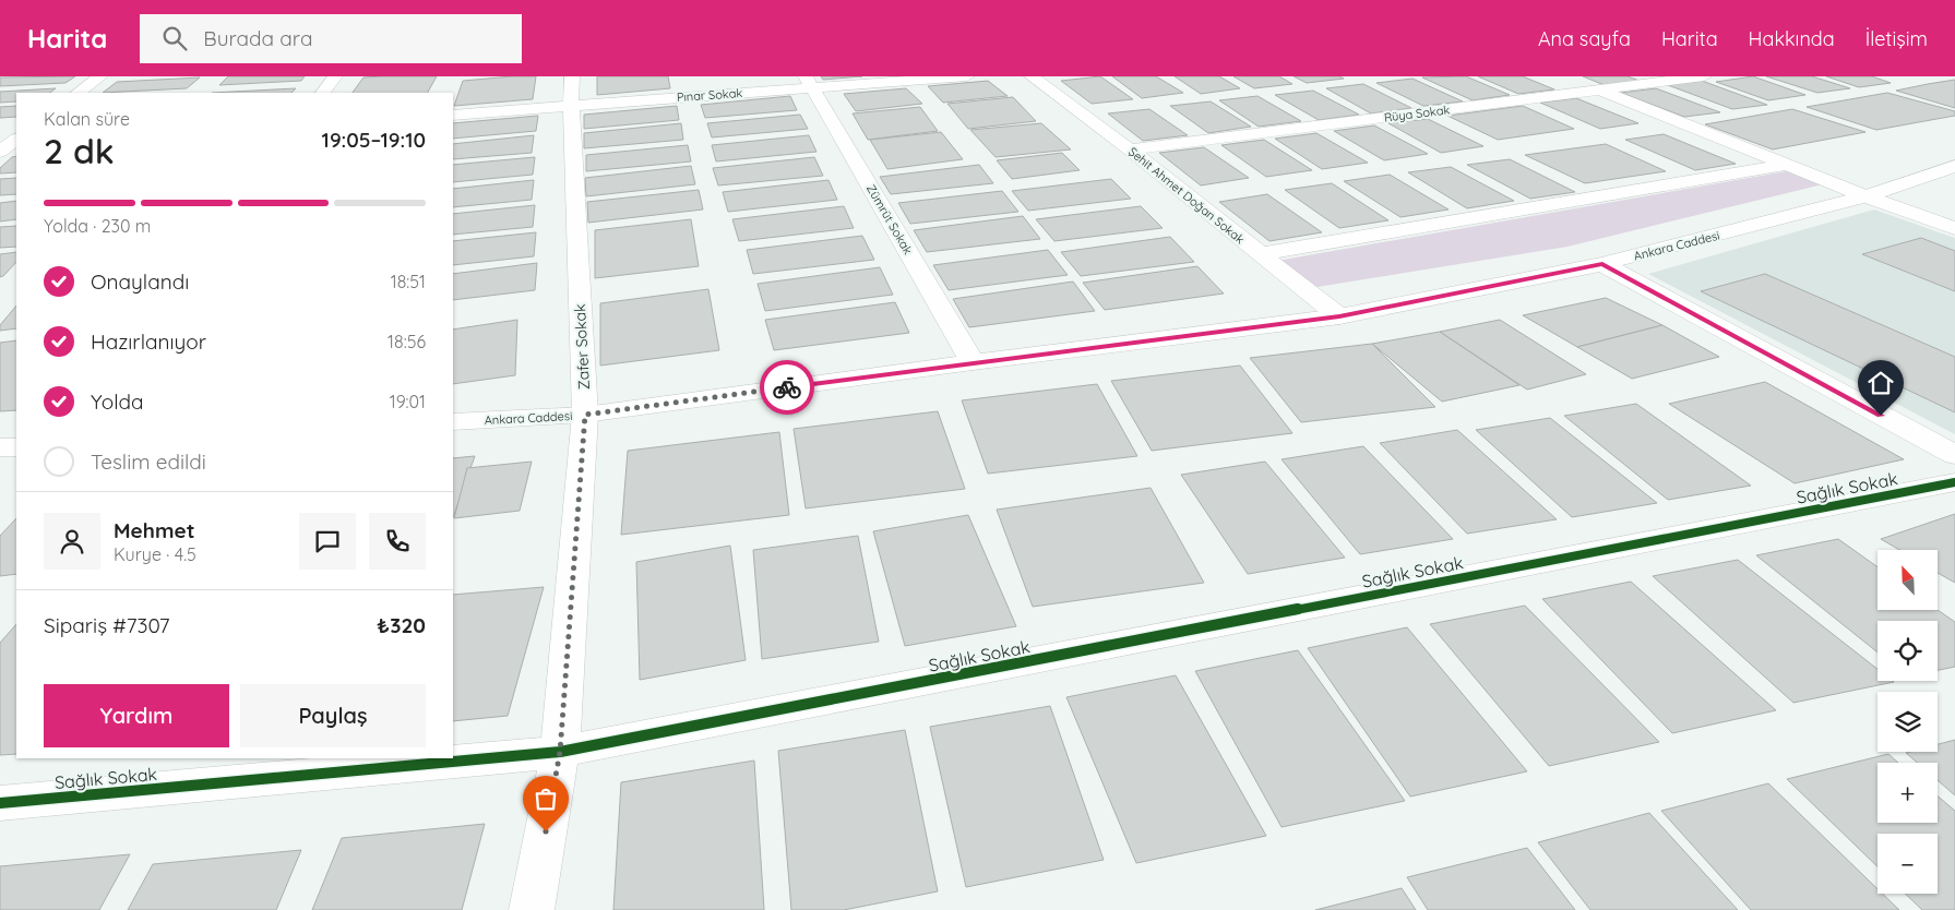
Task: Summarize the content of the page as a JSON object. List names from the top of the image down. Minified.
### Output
{"streets":{"street":["Pınar Sokak","Rüya Sokak","Şehit Ahmet Doğan Sokak","Zümrüt Sokak","Ankara Caddesi","Zafer Sokak","Sağlık Sokak"]},"crossings":[["Pınar Sokak","Zümrüt Sokak"],["Pınar Sokak","Zafer Sokak"],["Rüya Sokak","Şehit Ahmet Doğan Sokak"],["Şehit Ahmet Doğan Sokak","Ankara Caddesi"],["Zümrüt Sokak","Ankara Caddesi"],["Ankara Caddesi","Zafer Sokak"],["Zafer Sokak","Sağlık Sokak"]],"north":"top left","page":{"header":"Harita","search":"Burada ara","nav":["Ana sayfa","Harita","Hakkında","İletişim"],"heading":["2 dk","Kalan süre","19:05–19:10"],"panel":["Mehmet","Kurye · 4.5","Sipariş #7307","₺320"],"bar":"Yolda · 230 m","list":[["Onaylandı","18:51"],["Hazırlanıyor","18:56"],["Yolda","19:01"],"Teslim edildi"],"map_buttons":["+","−"],"buttons":["Yardım","Paylaş"]}}
